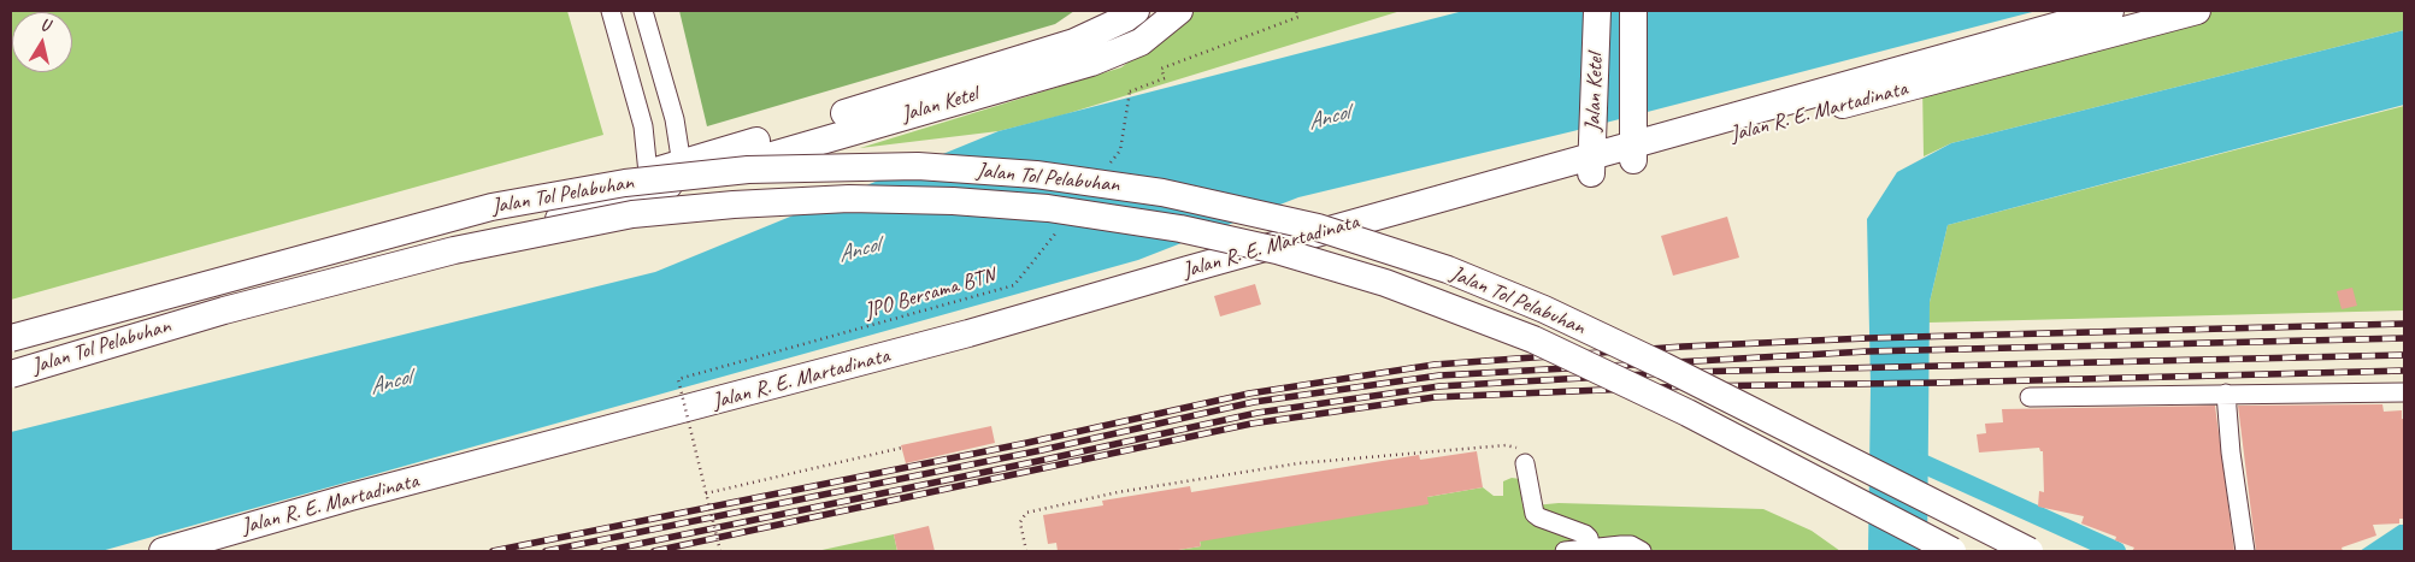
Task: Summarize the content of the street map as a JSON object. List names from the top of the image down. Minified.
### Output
{"streets":{"highway":["Jalan Ketel","Jalan R. E. Martadinata","Jalan Tol Pelabuhan"],"path":["JPO Bersama BTN"]},"crossings":[["Jalan Ketel","Jalan R. E. Martadinata"]],"water":["Ancol"],"north":"top"}
